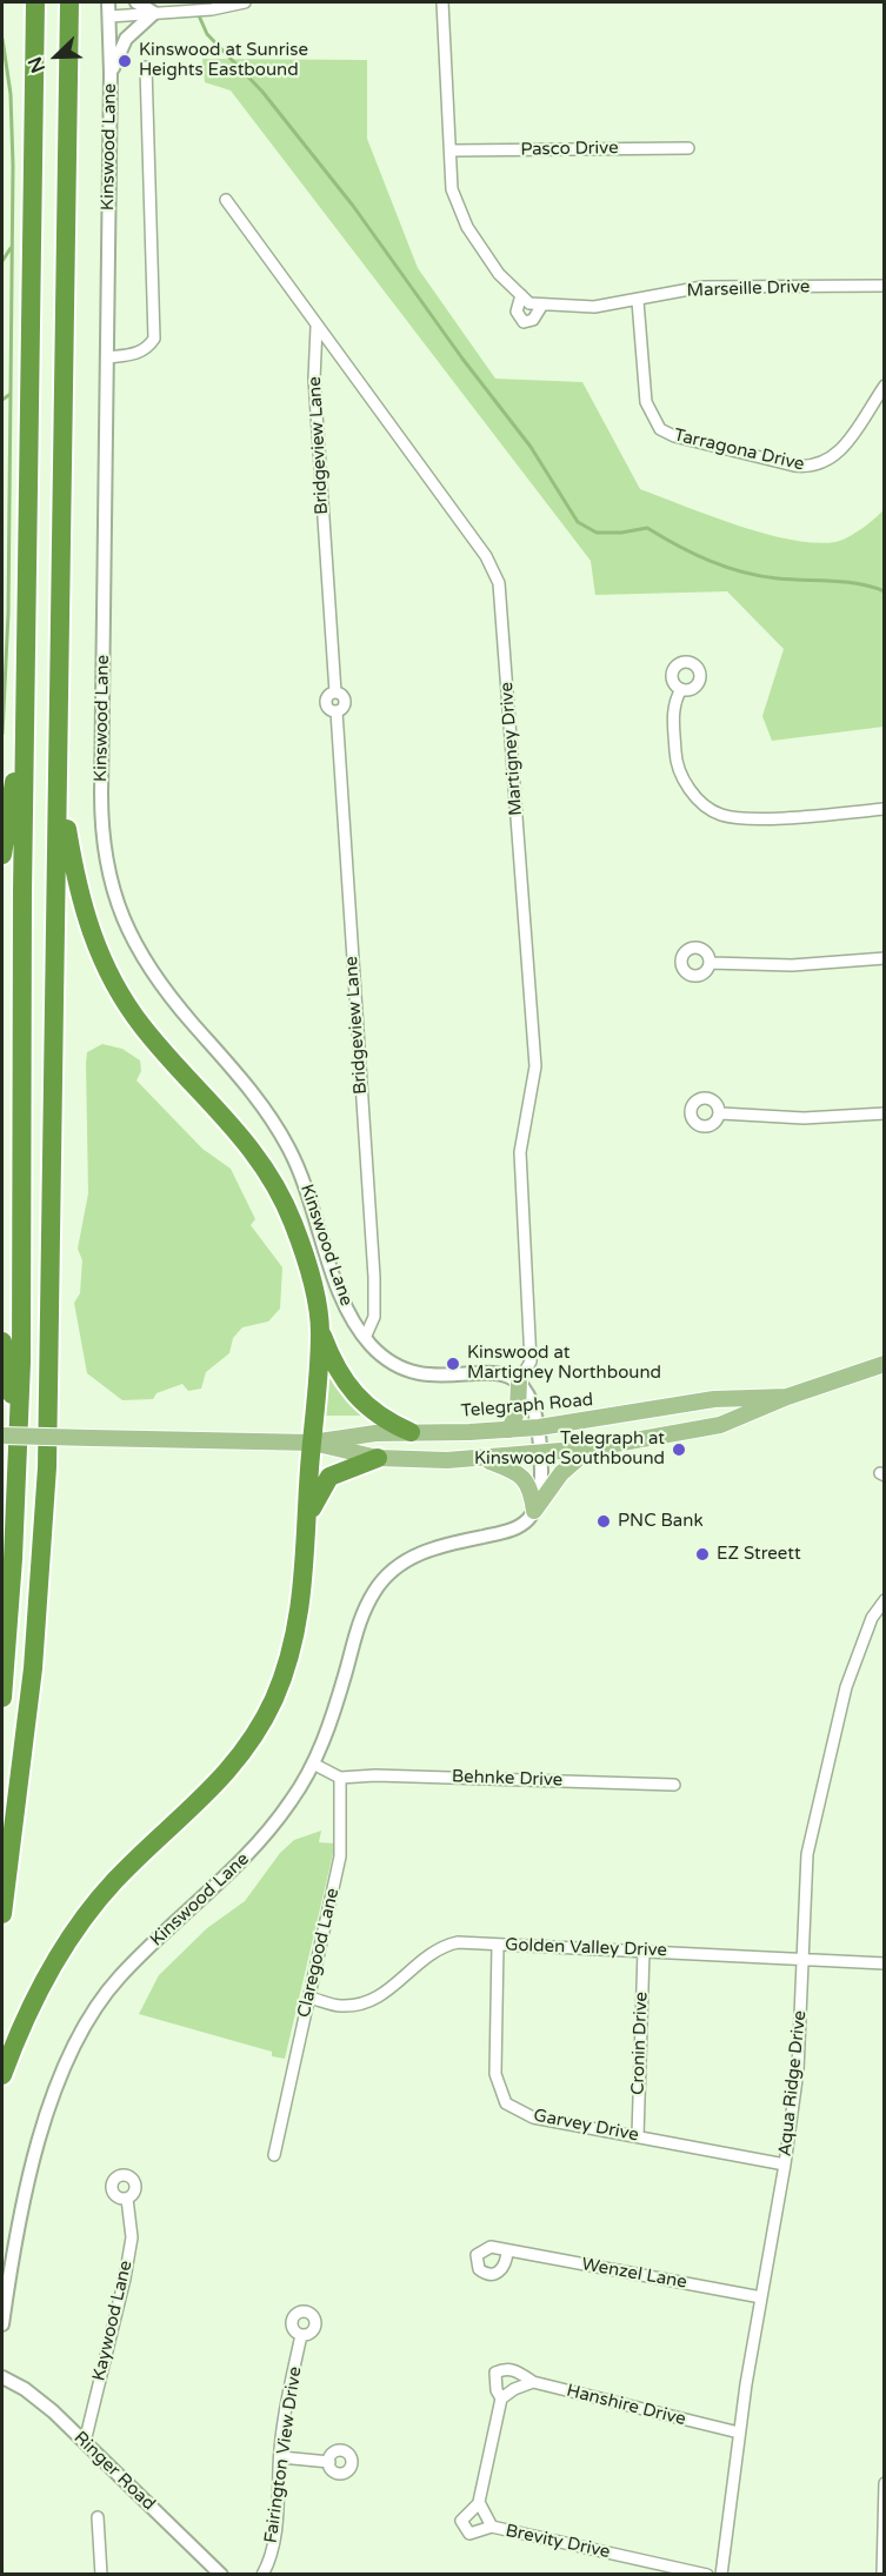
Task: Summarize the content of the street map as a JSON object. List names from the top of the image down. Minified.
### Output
{"streets":{"main road":["Telegraph Road"],"street":["Kinswood Lane","Pasco Drive","Marseille Drive","Bridgeview Lane","Tarragona Drive","Martigney Drive","Behnke Drive","Golden Valley Drive","Claregood Lane","Cronin Drive","Aqua Ridge Drive","Garvey Drive","Wenzel Lane","Kaywood Lane","Hanshire Drive","Fairington View Drive","Ringer Road","Brevity Drive"]},"crossings":[["Kinswood Lane","Bridgeview Lane"],["Kinswood Lane","Martigney Drive"],["Marseille Drive","Tarragona Drive"],["Bridgeview Lane","Martigney Drive"],["Behnke Drive","Claregood Lane"],["Golden Valley Drive","Claregood Lane"],["Golden Valley Drive","Cronin Drive"],["Golden Valley Drive","Aqua Ridge Drive"],["Golden Valley Drive","Garvey Drive"],["Cronin Drive","Garvey Drive"],["Aqua Ridge Drive","Garvey Drive"],["Aqua Ridge Drive","Wenzel Lane"],["Aqua Ridge Drive","Hanshire Drive"],["Kaywood Lane","Ringer Road"],["Hanshire Drive","Brevity Drive"]],"places":["Kinswood at Sunrise Heights Eastbound","Kinswood at Martigney Northbound","Telegraph at Kinswood Southbound","PNC Bank","EZ Streett"],"north":"bottom left"}
